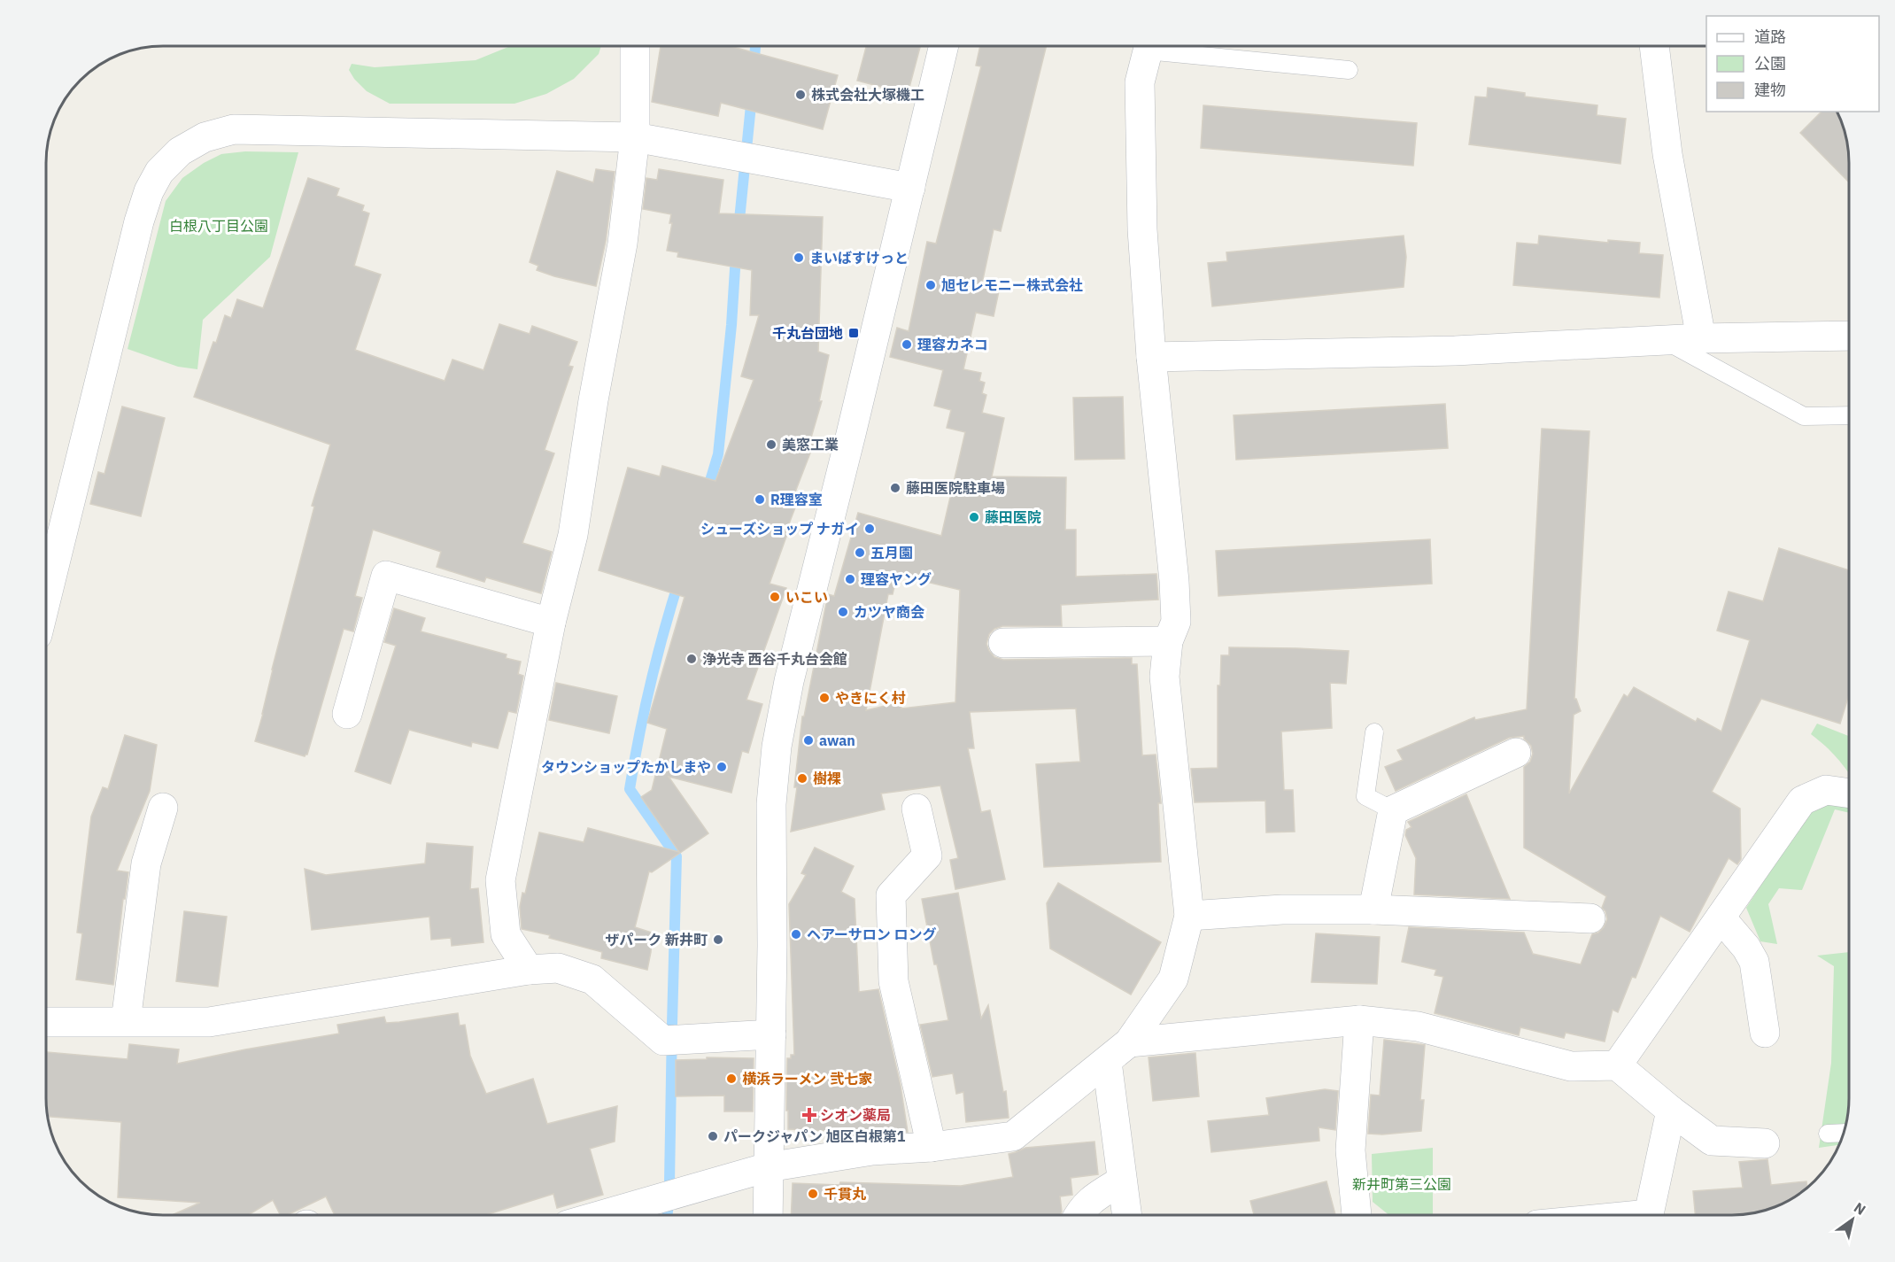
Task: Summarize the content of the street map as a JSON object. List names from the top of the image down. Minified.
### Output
{"parks":["白根八丁目公園","新井町第三公園"],"places":{"other":["株式会社大塚機工","まいばすけっと","旭セレモニー株式会社","理容カネコ","美窓工業","藤田医院駐車場","R理容室","藤田医院","シューズショップ ナガイ","五月園","理容ヤング","いこい","カツヤ商会","浄光寺 西谷千丸台会館","やきにく村","awan","タウンショップたかしまや","樹裸","ヘアーサロン ロング","ザパーク 新井町","横浜ラーメン 弐七家","パークジャパン 旭区白根第1","千貫丸"],"transit":["千丸台団地"],"health":["シオン薬局"]},"legend":["道路","公園","建物"],"north":"top right"}
